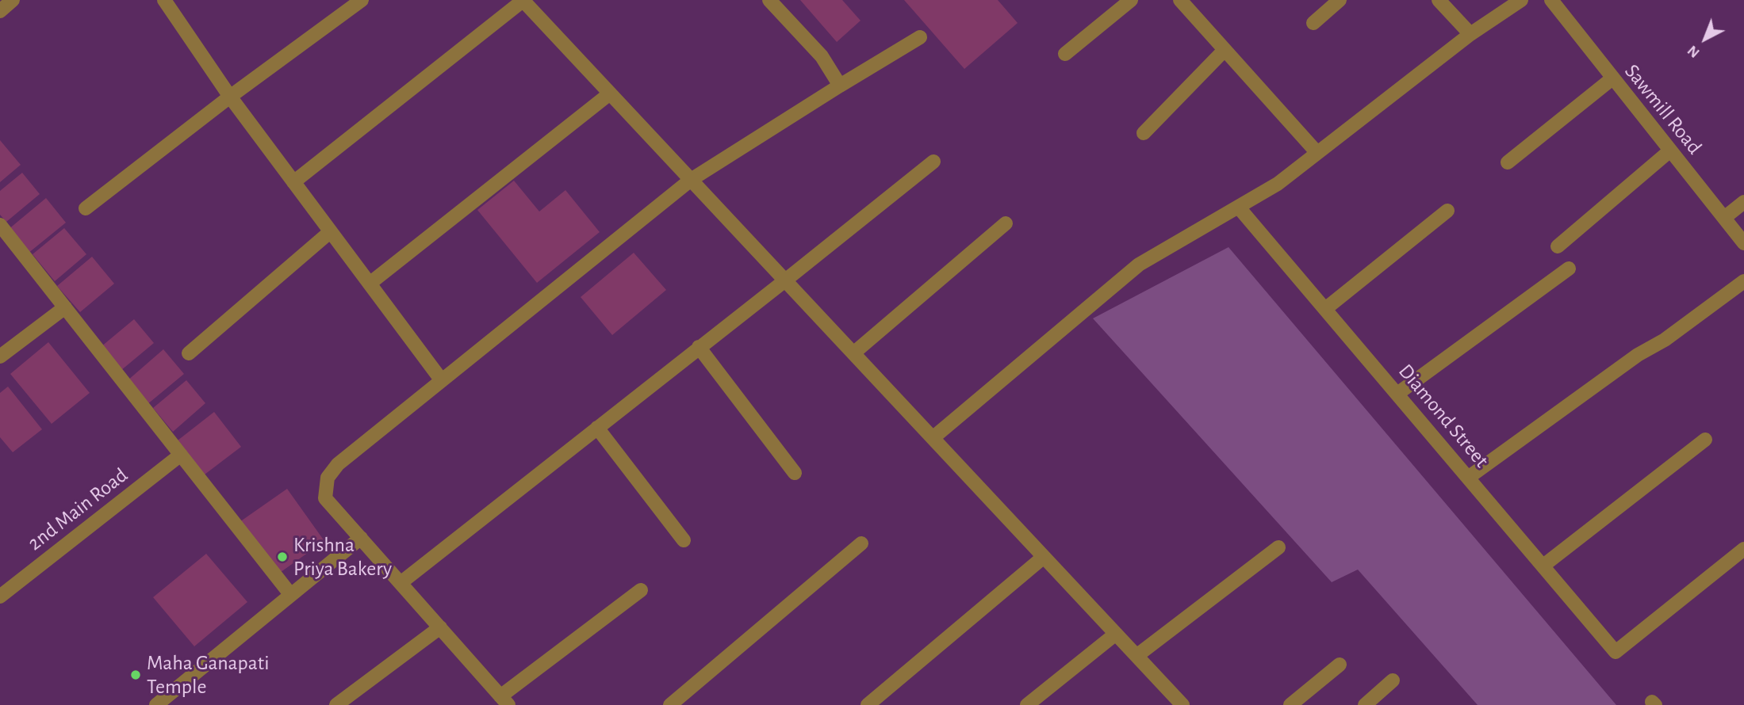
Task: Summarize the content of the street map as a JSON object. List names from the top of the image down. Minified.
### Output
{"streets":{"street":["Sawmill Road","Diamond Street","2nd Main Road"]},"places":["Krishna Priya Bakery","Maha Ganapati Temple"],"north":"bottom left"}
